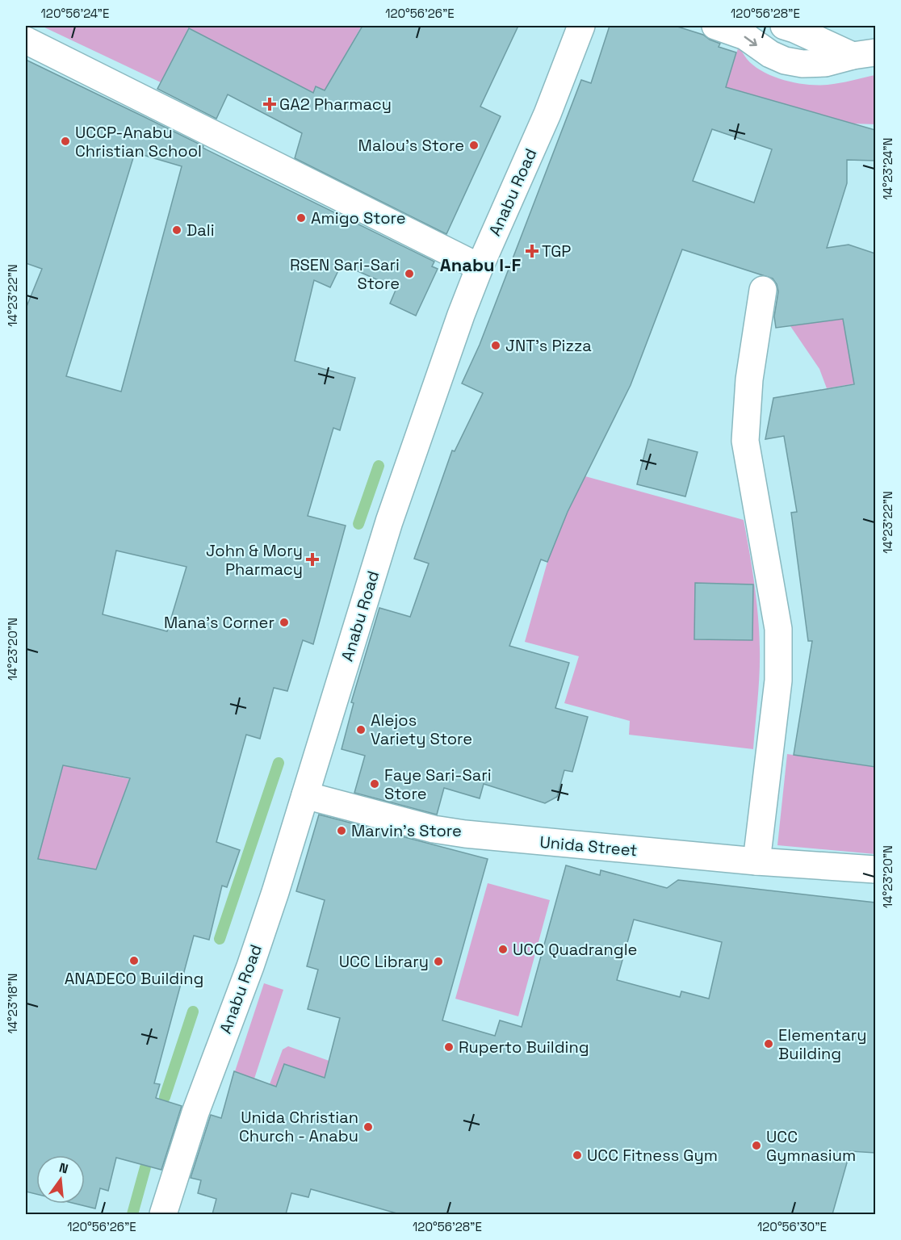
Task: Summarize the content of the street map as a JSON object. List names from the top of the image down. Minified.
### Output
{"streets":{"street":["Anabu Road","Unida Street"]},"crossings":[["Anabu Road","Unida Street"]],"districts":["Anabu I-F"],"places":{"health":["GA2 Pharmacy","TGP","John & Mory Pharmacy"],"other":["UCCP-Anabu Christian School","Malou's Store","Amigo Store","Dali","RSEN Sari-Sari Store","JNT's Pizza","Mana's Corner","Alejos Variety Store","Faye Sari-Sari Store","Marvin's Store","UCC Quadrangle","ANADECO Building","UCC Library","Elementary Building","Ruperto Building","Unida Christian Church - Anabu","UCC Gymnasium","UCC Fitness Gym"]},"north":"top","coordinates":["120°56'24\"E","120°56'26\"E","120°56'28\"E","14°23'24\"N","14°23'22\"N","14°23'20\"N","14°23'18\"N","120°56'30\"E"]}
